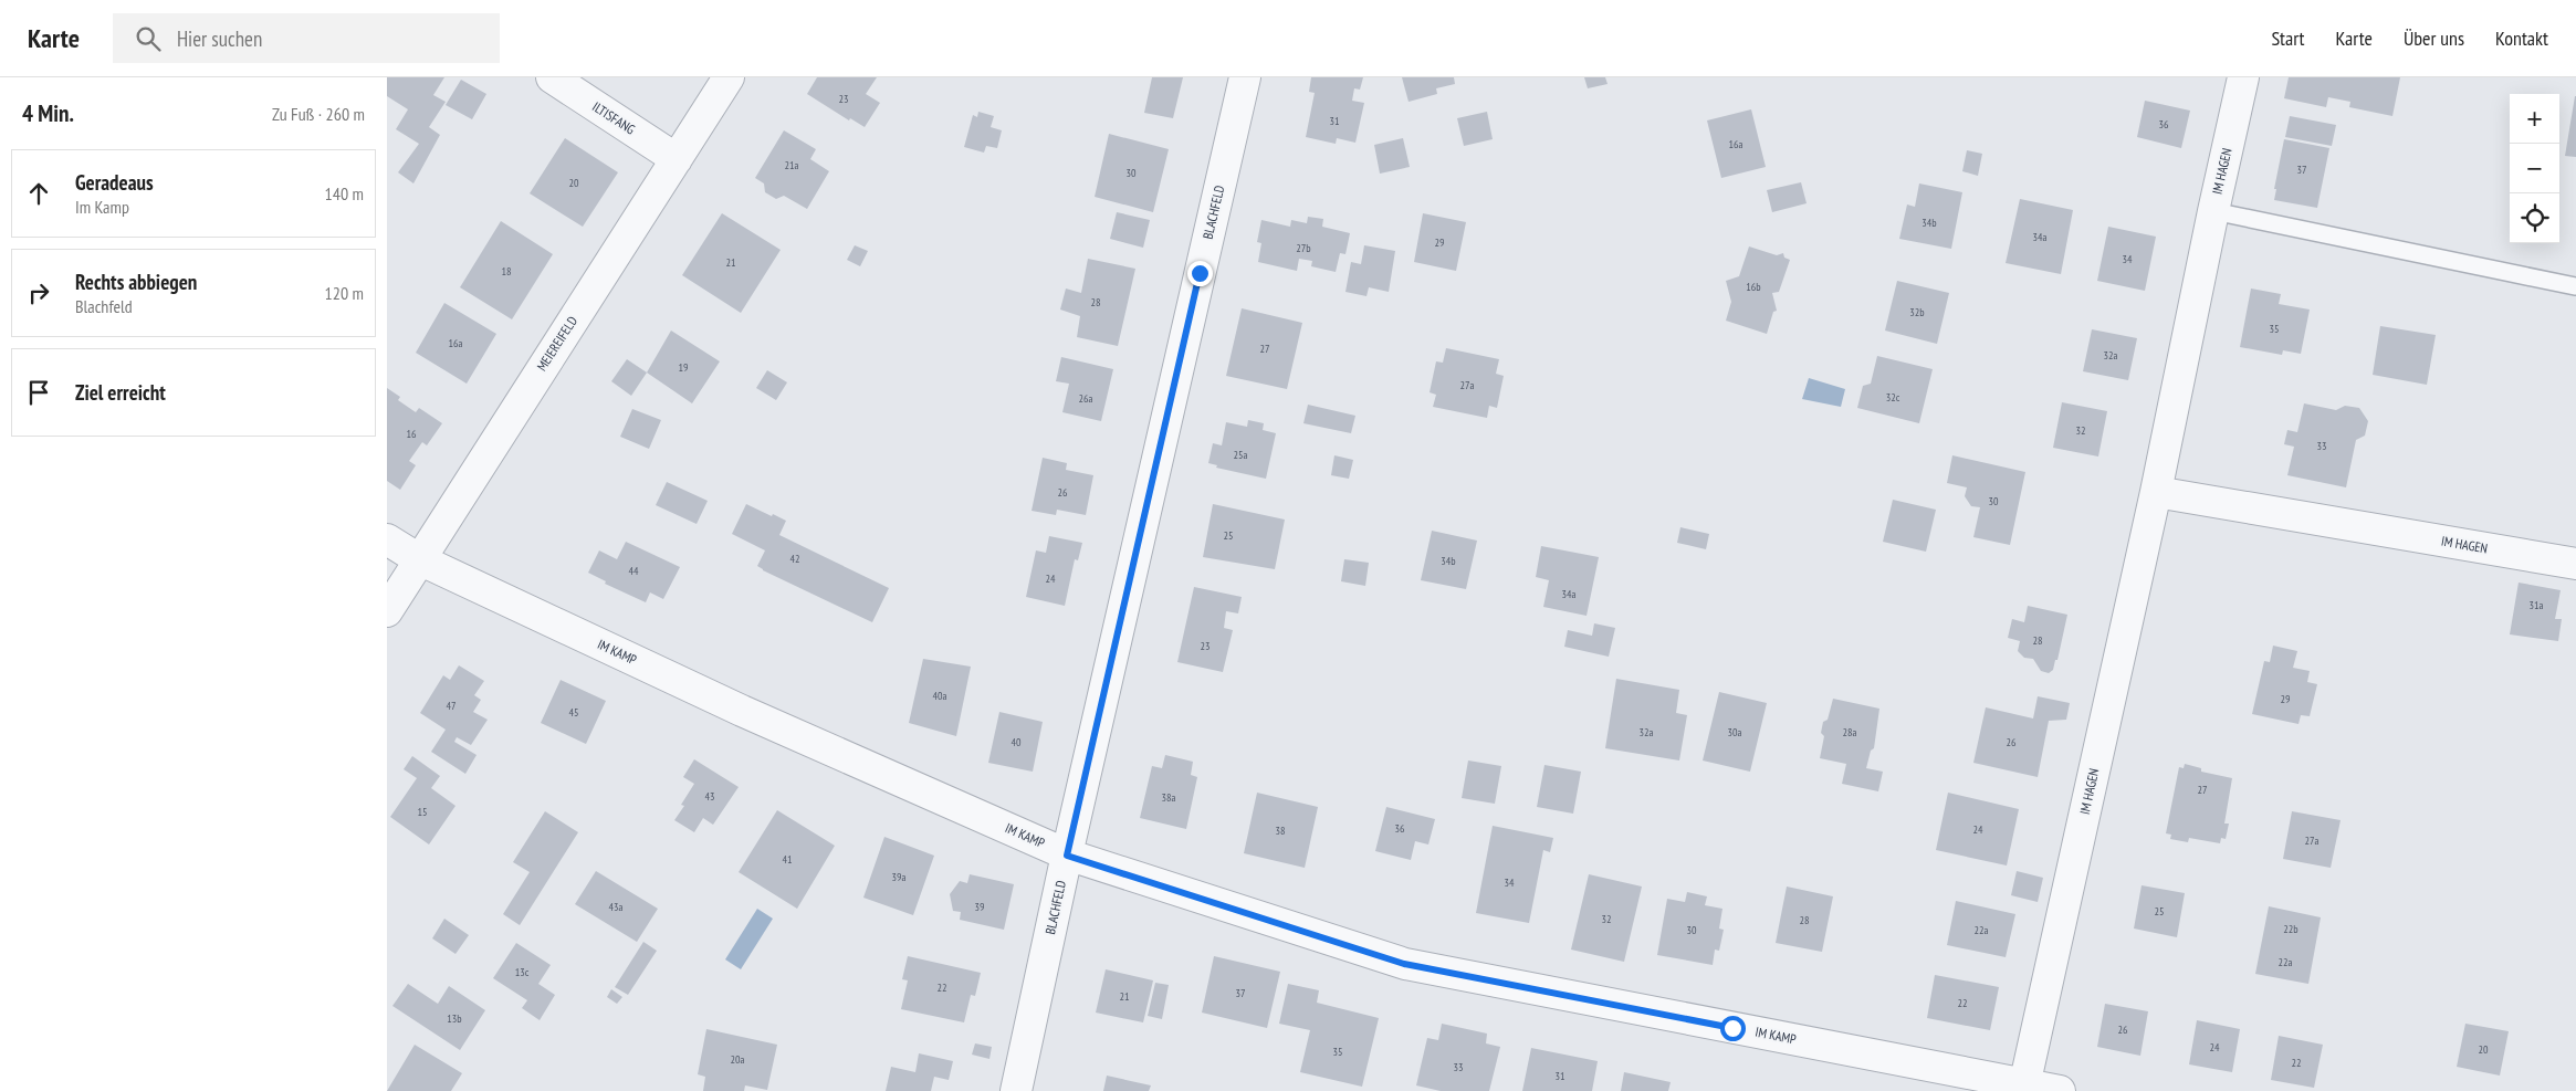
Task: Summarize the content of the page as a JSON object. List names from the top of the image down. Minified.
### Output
{"streets":{"street":["ILTISFANG","IM HAGEN","BLACHFELD","MEIEREIFELD","IM KAMP"]},"crossings":[["ILTISFANG","MEIEREIFELD"],["IM HAGEN","IM KAMP"],["BLACHFELD","IM KAMP"],["MEIEREIFELD","IM KAMP"]],"house_numbers":["23","31","36","16a","21a","37","30","20","34b","34a","29","27b","34","21","18","16b","28","32b","35","16a","27","32a","19","27a","32c","26a","32","16","33","25a","26","30","25","42","34b","44","24","34a","31a","28","23","40a","29","47","45","32a","30a","28a","40","26","27","43","38a","15","36","24","38","27a","41","39a","34","43a","39","25","32","28","22b","30","22a","22a","13c","22","37","21","22","13b","26","24","20","35","20a","22","33","31"],"page":{"header":"Karte","search":"Hier suchen","nav":["Start","Karte","Über uns","Kontakt"],"heading":["4 Min.","Zu Fuß · 260 m"],"map_buttons":["+","−"],"list":[["Geradeaus","Im Kamp","140 m"],["Rechts abbiegen","Blachfeld","120 m"],"Ziel erreicht"]}}
